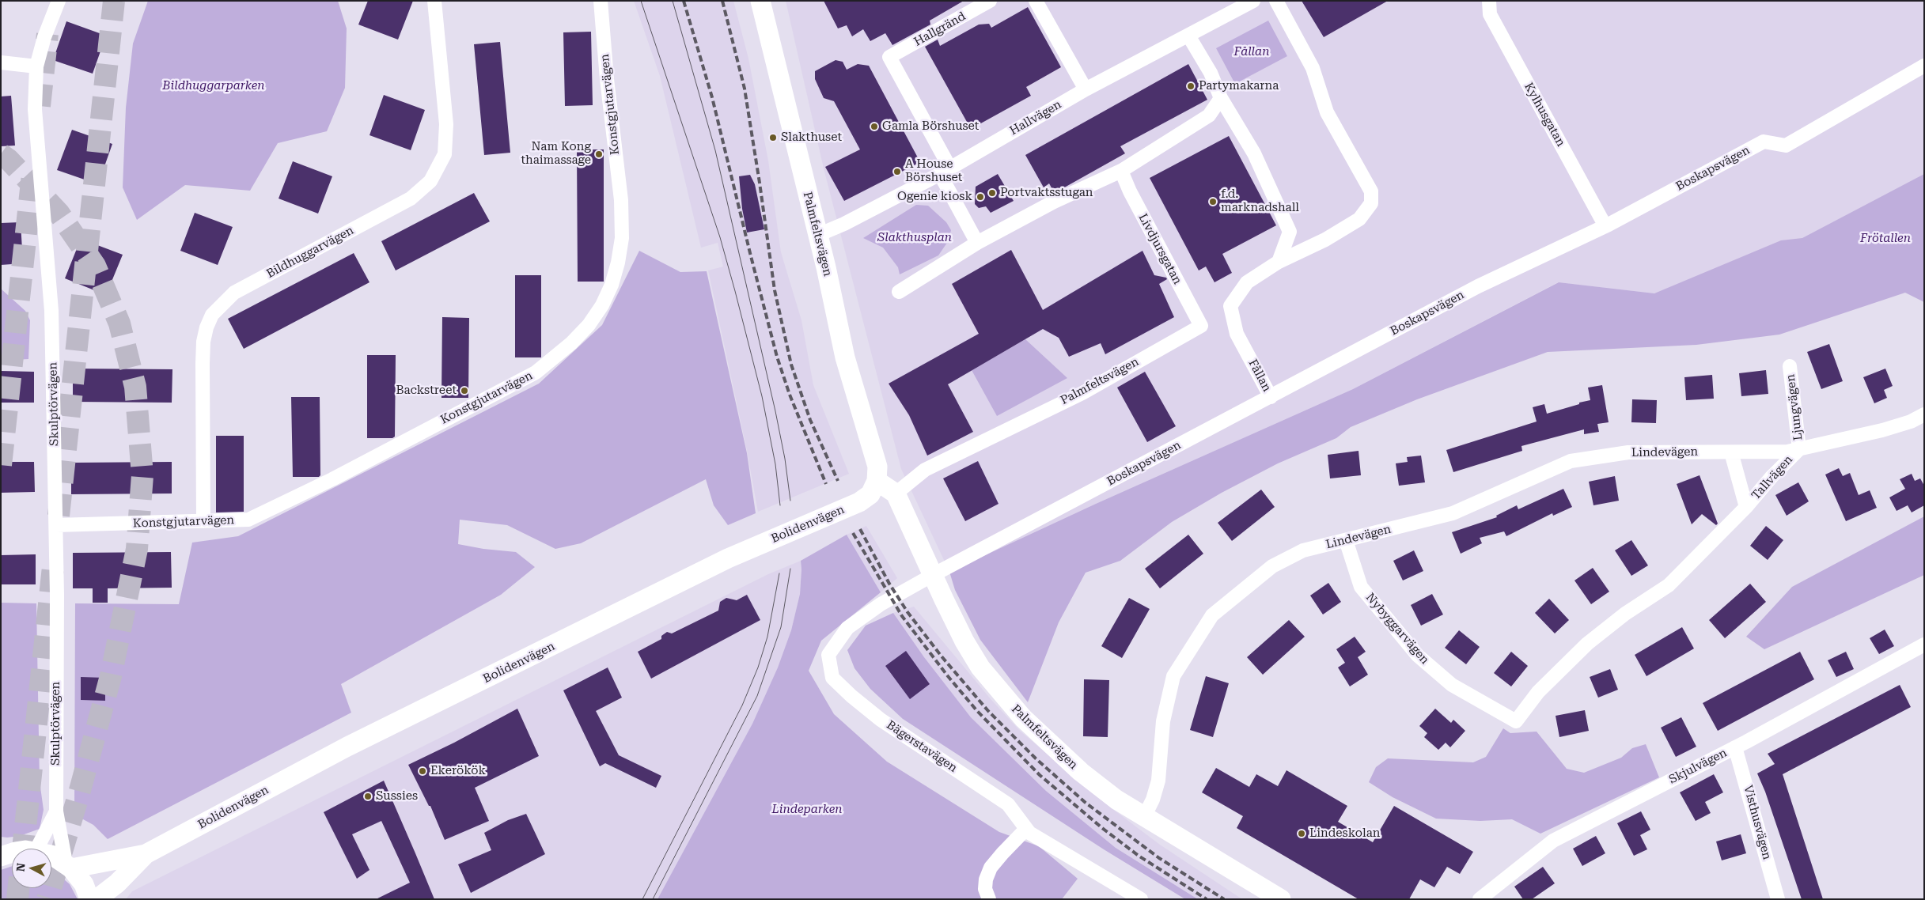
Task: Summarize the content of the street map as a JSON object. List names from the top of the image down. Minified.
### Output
{"streets":{"main road":["Palmfeltsvägen","Bolidenvägen"],"street":["Hallgränd","Konstgjutarvägen","Kylhusgatan","Hallvägen","Boskapsvägen","Livdjursgatan","Bildhuggarvägen","Fållan","Skulptörvägen","Ljungvägen","Lindevägen","Tallvägen","Nybyggarvägen","Bägerstavägen","Skjulvägen","Visthusvägen"]},"crossings":[["Hallgränd","Hallvägen"],["Konstgjutarvägen","Bildhuggarvägen"],["Konstgjutarvägen","Skulptörvägen"],["Kylhusgatan","Boskapsvägen"],["Hallvägen","Palmfeltsvägen"],["Boskapsvägen","Palmfeltsvägen"],["Boskapsvägen","Fållan"],["Boskapsvägen","Bägerstavägen"],["Palmfeltsvägen","Livdjursgatan"],["Palmfeltsvägen","Lindevägen"],["Palmfeltsvägen","Bolidenvägen"],["Palmfeltsvägen","Bägerstavägen"],["Skulptörvägen","Bolidenvägen"],["Ljungvägen","Lindevägen"],["Ljungvägen","Tallvägen"],["Lindevägen","Tallvägen"],["Lindevägen","Nybyggarvägen"],["Tallvägen","Nybyggarvägen"],["Skjulvägen","Visthusvägen"]],"parks":["Fållan","Bildhuggarparken","Slakthusplan","Frötallen","Lindeparken"],"places":["Partymakarna","Gamla Börshuset","Slakthuset","Nam Kong thaimassage","A House Börshuset","Portvaktsstugan","Ogenie kiosk","f.d. marknadshall","Backstreet","Ekerökök","Sussies","Lindeskolan"],"north":"left"}
